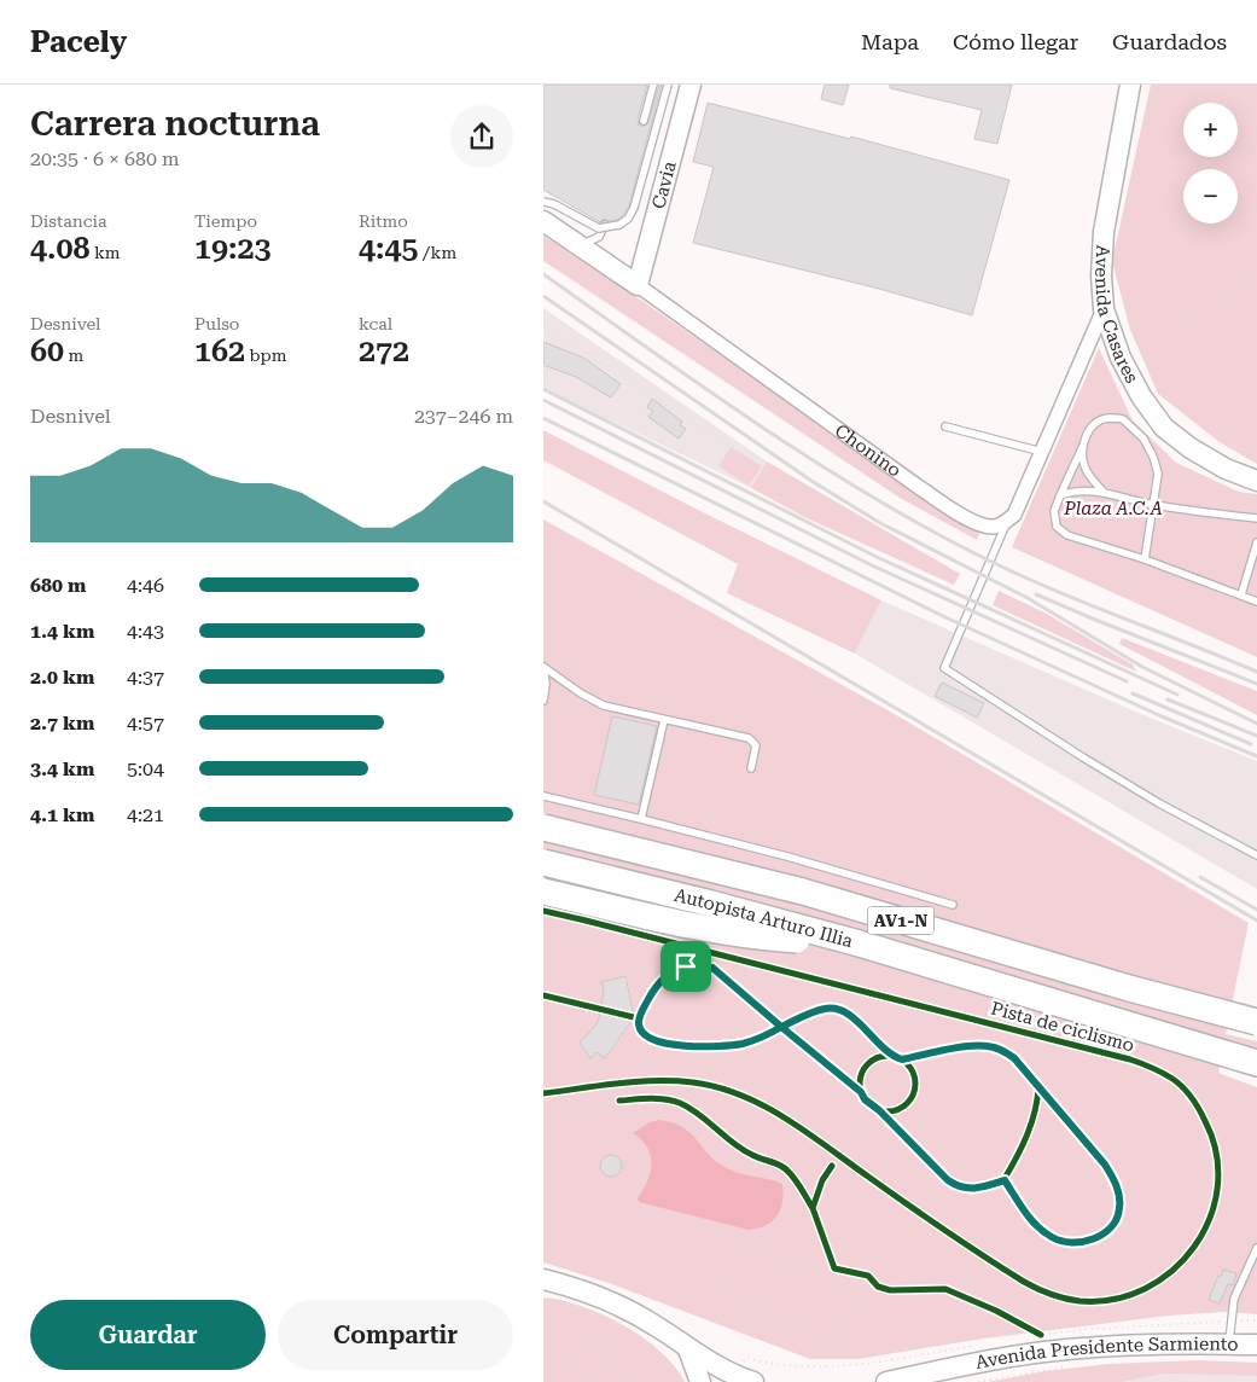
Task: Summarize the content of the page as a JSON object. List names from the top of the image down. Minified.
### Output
{"streets":{"highway":["Autopista Arturo Illia","AV1-N"],"street":["Cavia","Avenida Casares","Chonino","Avenida Presidente Sarmiento"],"cycle path":["Pista de ciclismo"]},"crossings":[["Cavia","Chonino"]],"parks":["Plaza A.C.A"],"page":{"header":"Pacely","nav":["Mapa","Cómo llegar","Guardados"],"heading":["Carrera nocturna","20:35 · 6 × 680 m"],"map_buttons":["+","−"],"stats":[["Distancia","4.08 km"],["Tiempo","19:23"],["Ritmo","4:45 /km"],["Desnivel","60 m"],["Pulso","162 bpm"],["kcal","272"]],"chart":["Desnivel","237–246 m"],"list":[{"name":"680 m","note":"4:46"},{"name":"1.4 km","note":"4:43"},{"name":"2.0 km","note":"4:37"},{"name":"2.7 km","note":"4:57"},{"name":"3.4 km","note":"5:04"},{"name":"4.1 km","note":"4:21"}],"buttons":["Guardar","Compartir"]}}
